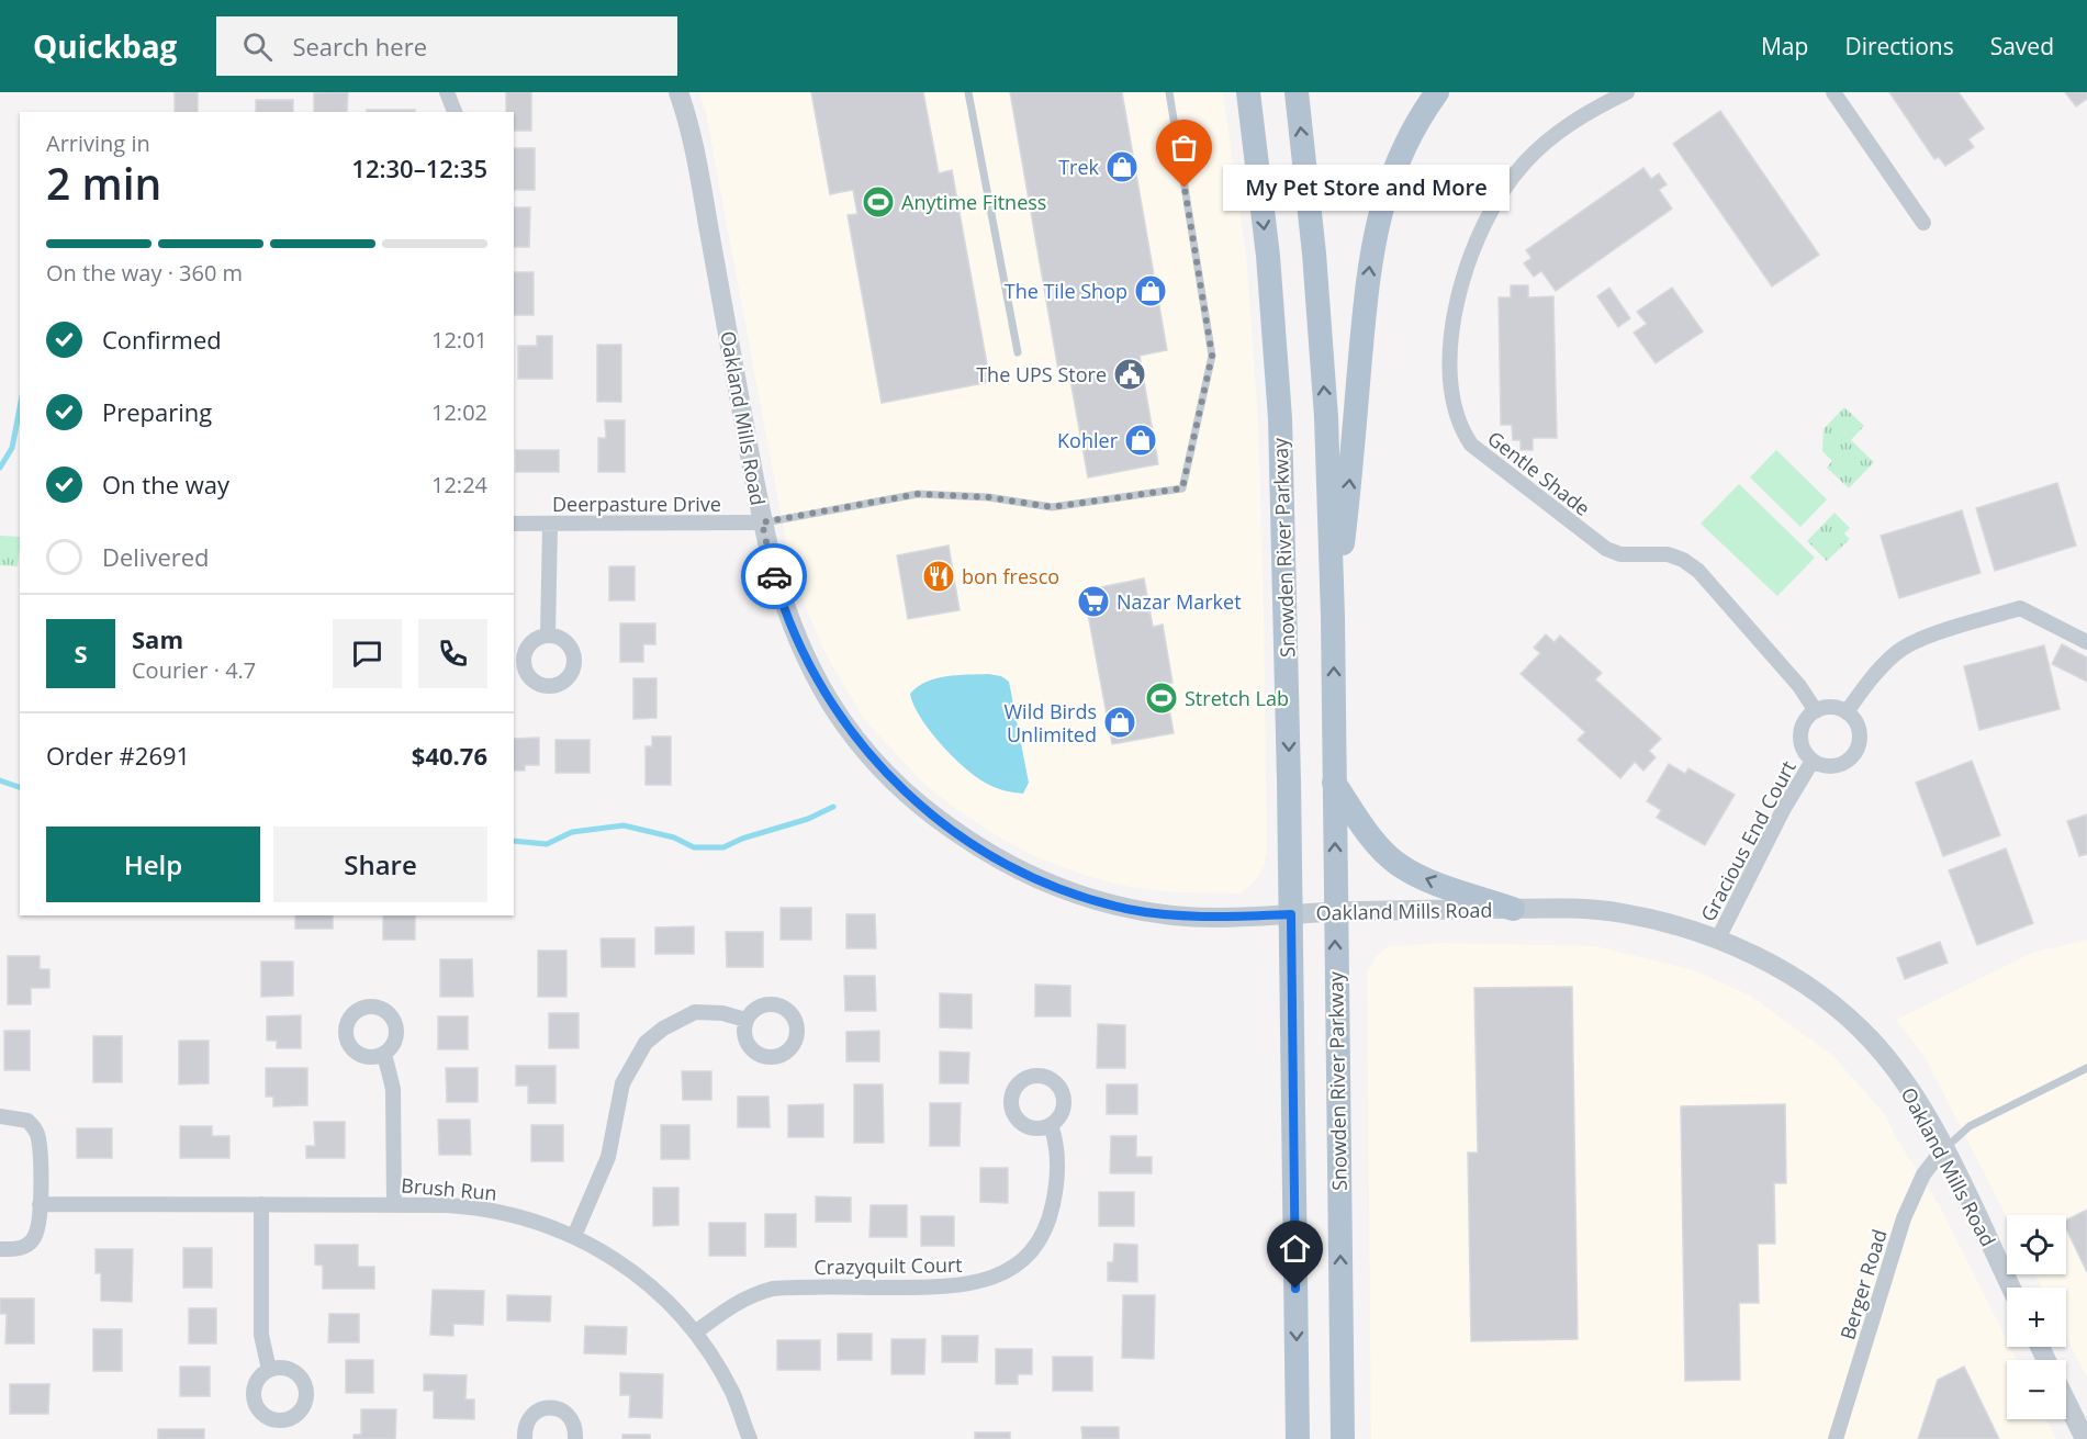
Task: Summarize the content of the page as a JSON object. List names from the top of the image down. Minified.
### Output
{"streets":{"main road":["Snowden River Parkway"],"street":["Oakland Mills Road","Gentle Shade","Deerpasture Drive","Gracious End Court","Brush Run","Crazyquilt Court","Berger Road"]},"crossings":[["Oakland Mills Road","Deerpasture Drive"],["Oakland Mills Road","Snowden River Parkway"],["Oakland Mills Road","Gracious End Court"],["Oakland Mills Road","Berger Road"],["Gentle Shade","Gracious End Court"],["Brush Run","Crazyquilt Court"]],"places":{"shop":["Trek","The Tile Shop","Kohler","Wild Birds Unlimited"],"other":["My Pet Store and More"],"sports":["Anytime Fitness","Stretch Lab"],"public building":["The UPS Store"],"restaurant":["bon fresco"],"supermarket":["Nazar Market"]},"page":{"header":"Quickbag","search":"Search here","nav":["Map","Directions","Saved"],"heading":["2 min","Arriving in","12:30–12:35"],"panel":["Sam","Courier · 4.7","Order #2691","$40.76"],"bubble":"My Pet Store and More","bar":"On the way · 360 m","list":[["Confirmed","12:01"],["Preparing","12:02"],["On the way","12:24"],"Delivered"],"round":"S","buttons":["Help","Share"],"map_buttons":["+","−"]}}
